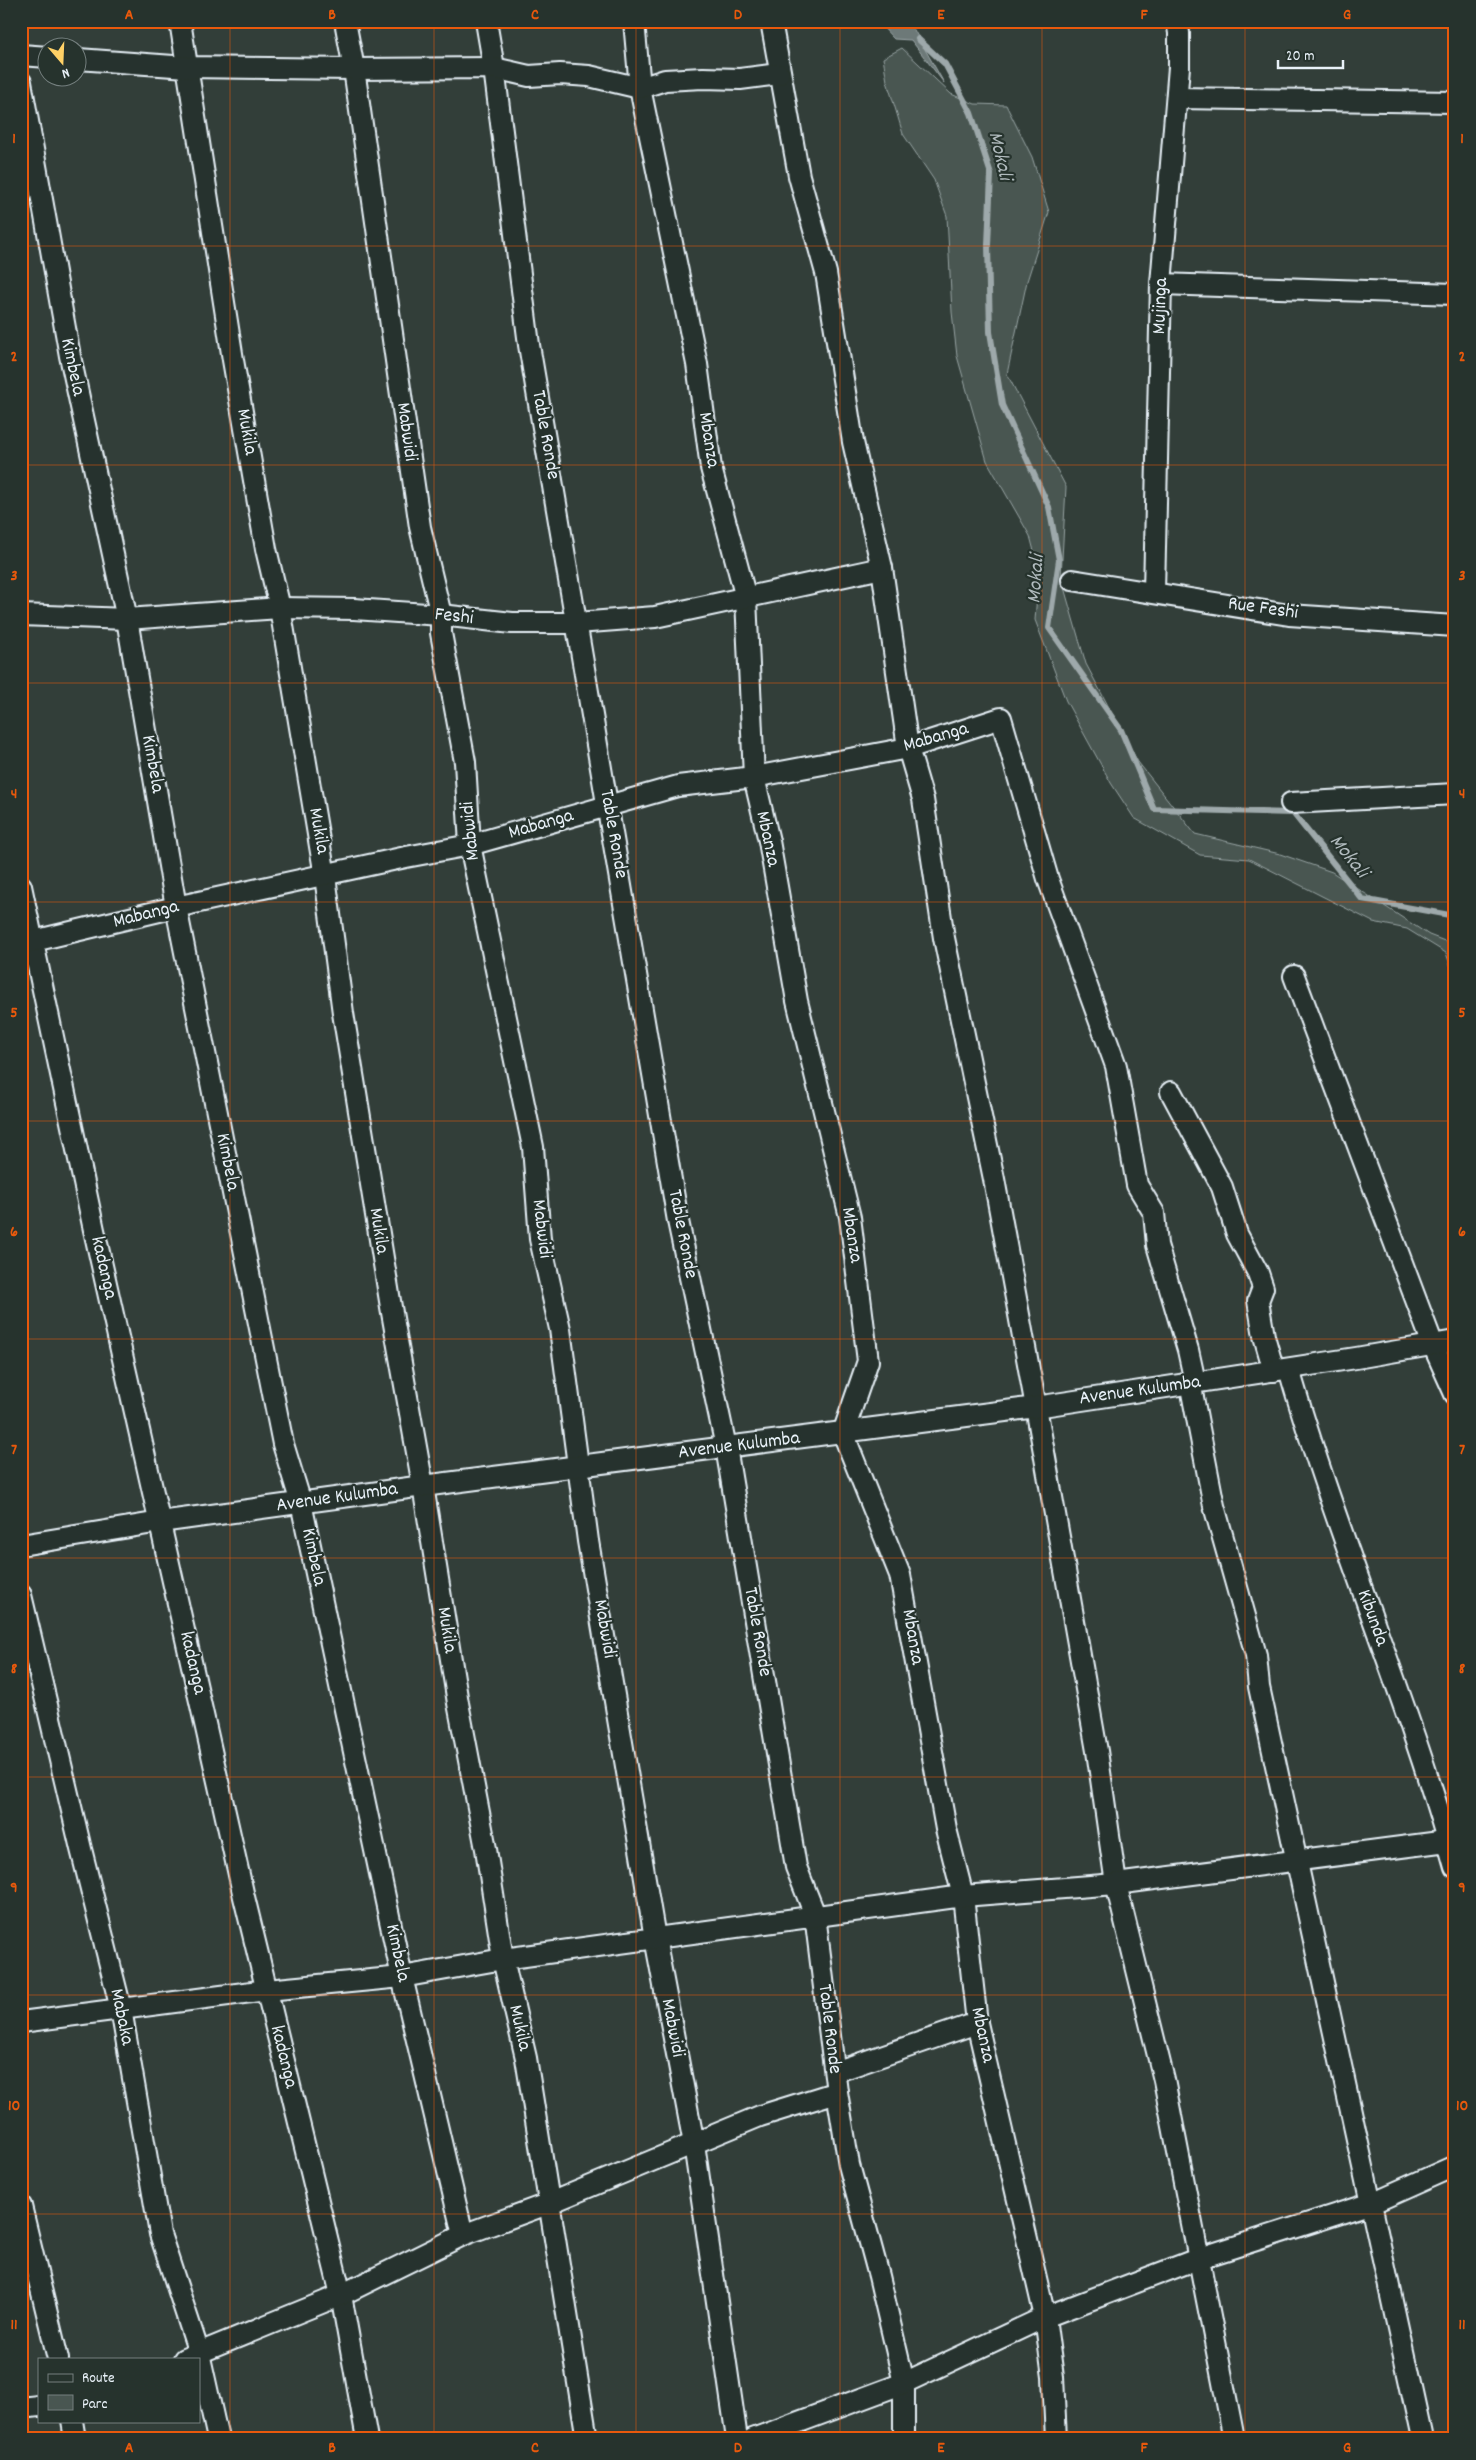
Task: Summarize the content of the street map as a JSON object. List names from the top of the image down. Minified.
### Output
{"streets":{"street":["Mujinga","Kimbela","Mukila","Mabwidi","Table Ronde","Mbanza","Rue Feshi","Feshi","Mabanga","kadanga","Avenue Kulumba","Kibunda","Mabaka"]},"crossings":[["Mujinga","Rue Feshi"],["Kimbela","Feshi"],["Kimbela","Mabanga"],["Kimbela","Avenue Kulumba"],["Mukila","Feshi"],["Mukila","Mabanga"],["Mukila","Avenue Kulumba"],["Mabwidi","Feshi"],["Mabwidi","Mabanga"],["Mabwidi","Avenue Kulumba"],["Table Ronde","Feshi"],["Table Ronde","Mabanga"],["Table Ronde","Avenue Kulumba"],["Mbanza","Feshi"],["Mbanza","Mabanga"],["Mbanza","Avenue Kulumba"],["Mabanga","kadanga"],["Mabanga","Avenue Kulumba"],["kadanga","Avenue Kulumba"],["Avenue Kulumba","Kibunda"]],"water":["Mokali"],"legend":["Route","Parc"],"scale_bar":"20 m","north":"bottom","grid":{"columns":["A","B","C","D","E","F","G"],"rows":["1","2","3","4","5","6","7","8","9","10","11"]}}
